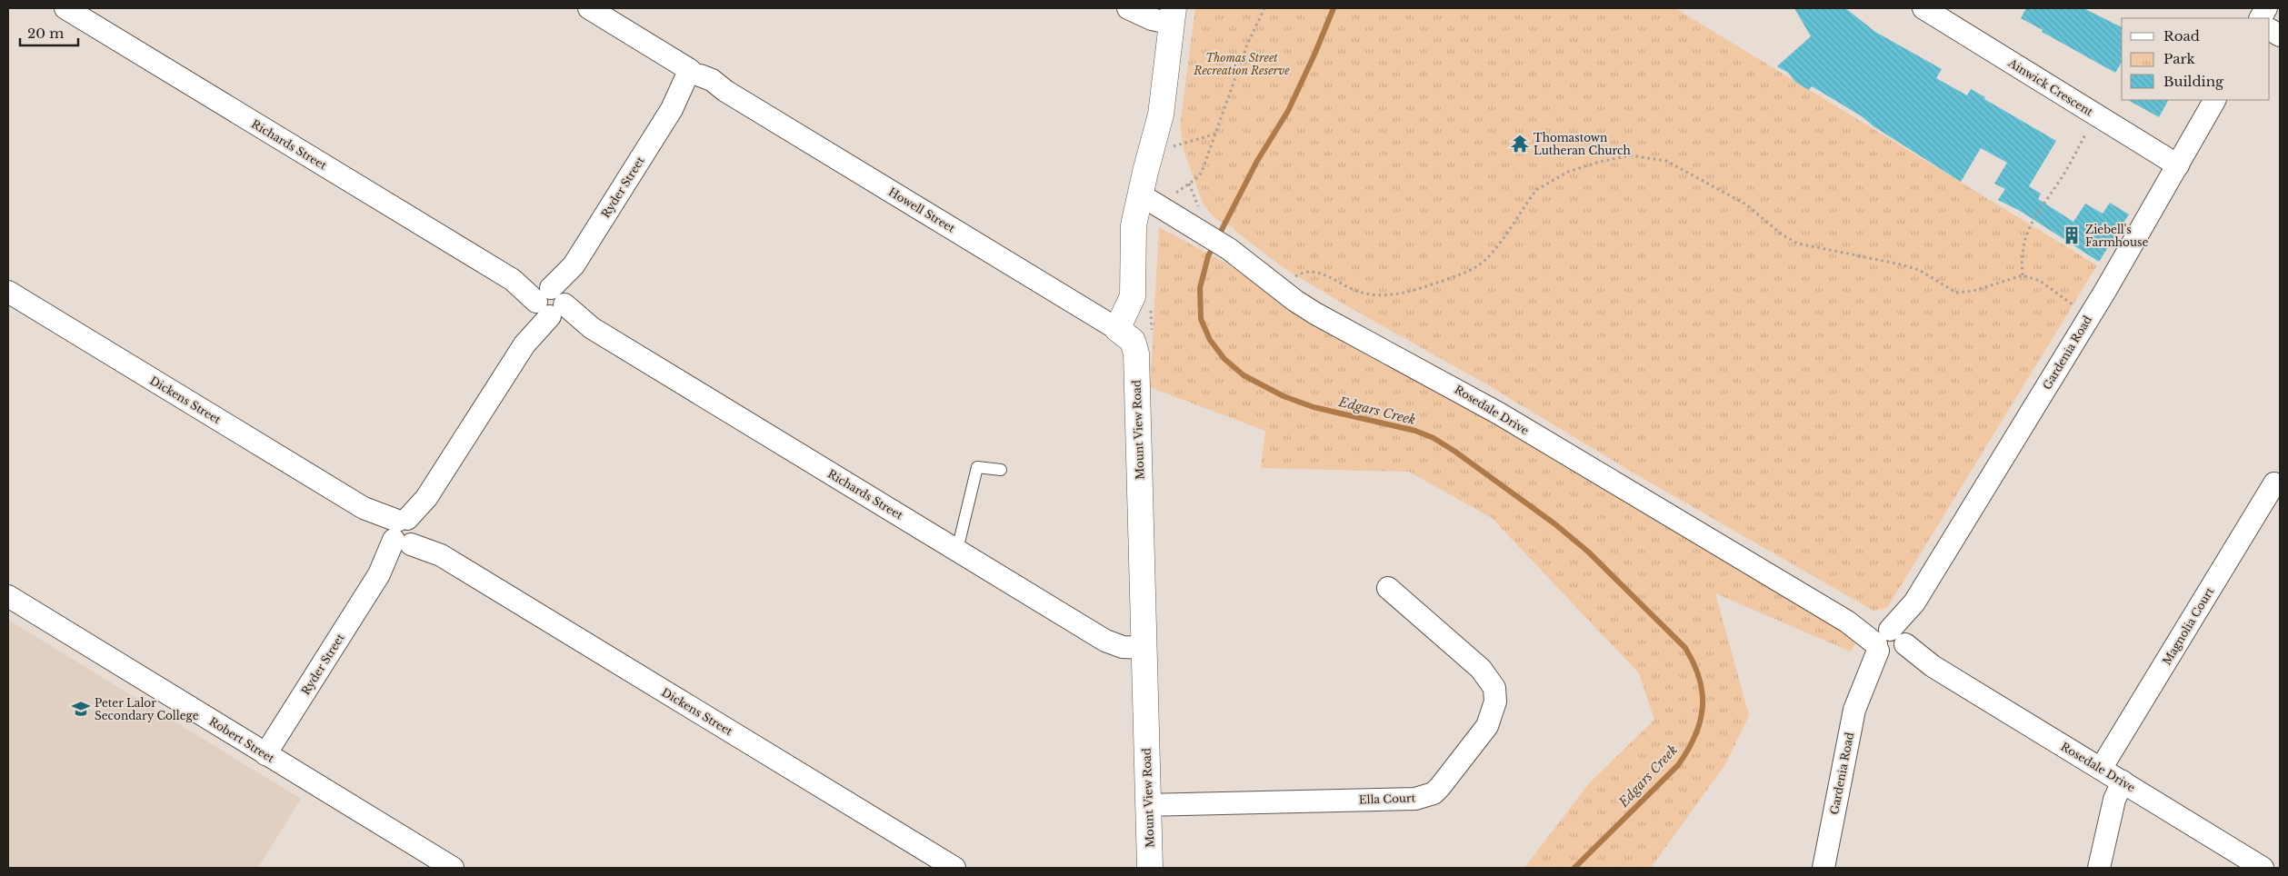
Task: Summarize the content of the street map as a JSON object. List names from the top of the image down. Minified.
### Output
{"streets":{"street":["Ainwick Crescent","Richards Street","Ryder Street","Howell Street","Gardenia Road","Dickens Street","Rosedale Drive","Mount View Road","Magnolia Court","Robert Street","Ella Court"]},"crossings":[["Ainwick Crescent","Gardenia Road"],["Richards Street","Ryder Street"],["Richards Street","Mount View Road"],["Ryder Street","Howell Street"],["Ryder Street","Dickens Street"],["Ryder Street","Robert Street"],["Howell Street","Mount View Road"],["Gardenia Road","Rosedale Drive"],["Rosedale Drive","Magnolia Court"],["Mount View Road","Ella Court"]],"water":["Edgars Creek"],"parks":["Thomas Street Recreation Reserve"],"places":{"temple":["Thomastown Lutheran Church"],"building":["Ziebell's Farmhouse"],"school or university":["Peter Lalor Secondary College"]},"legend":["Road","Park","Building"],"scale_bar":"20 m"}
